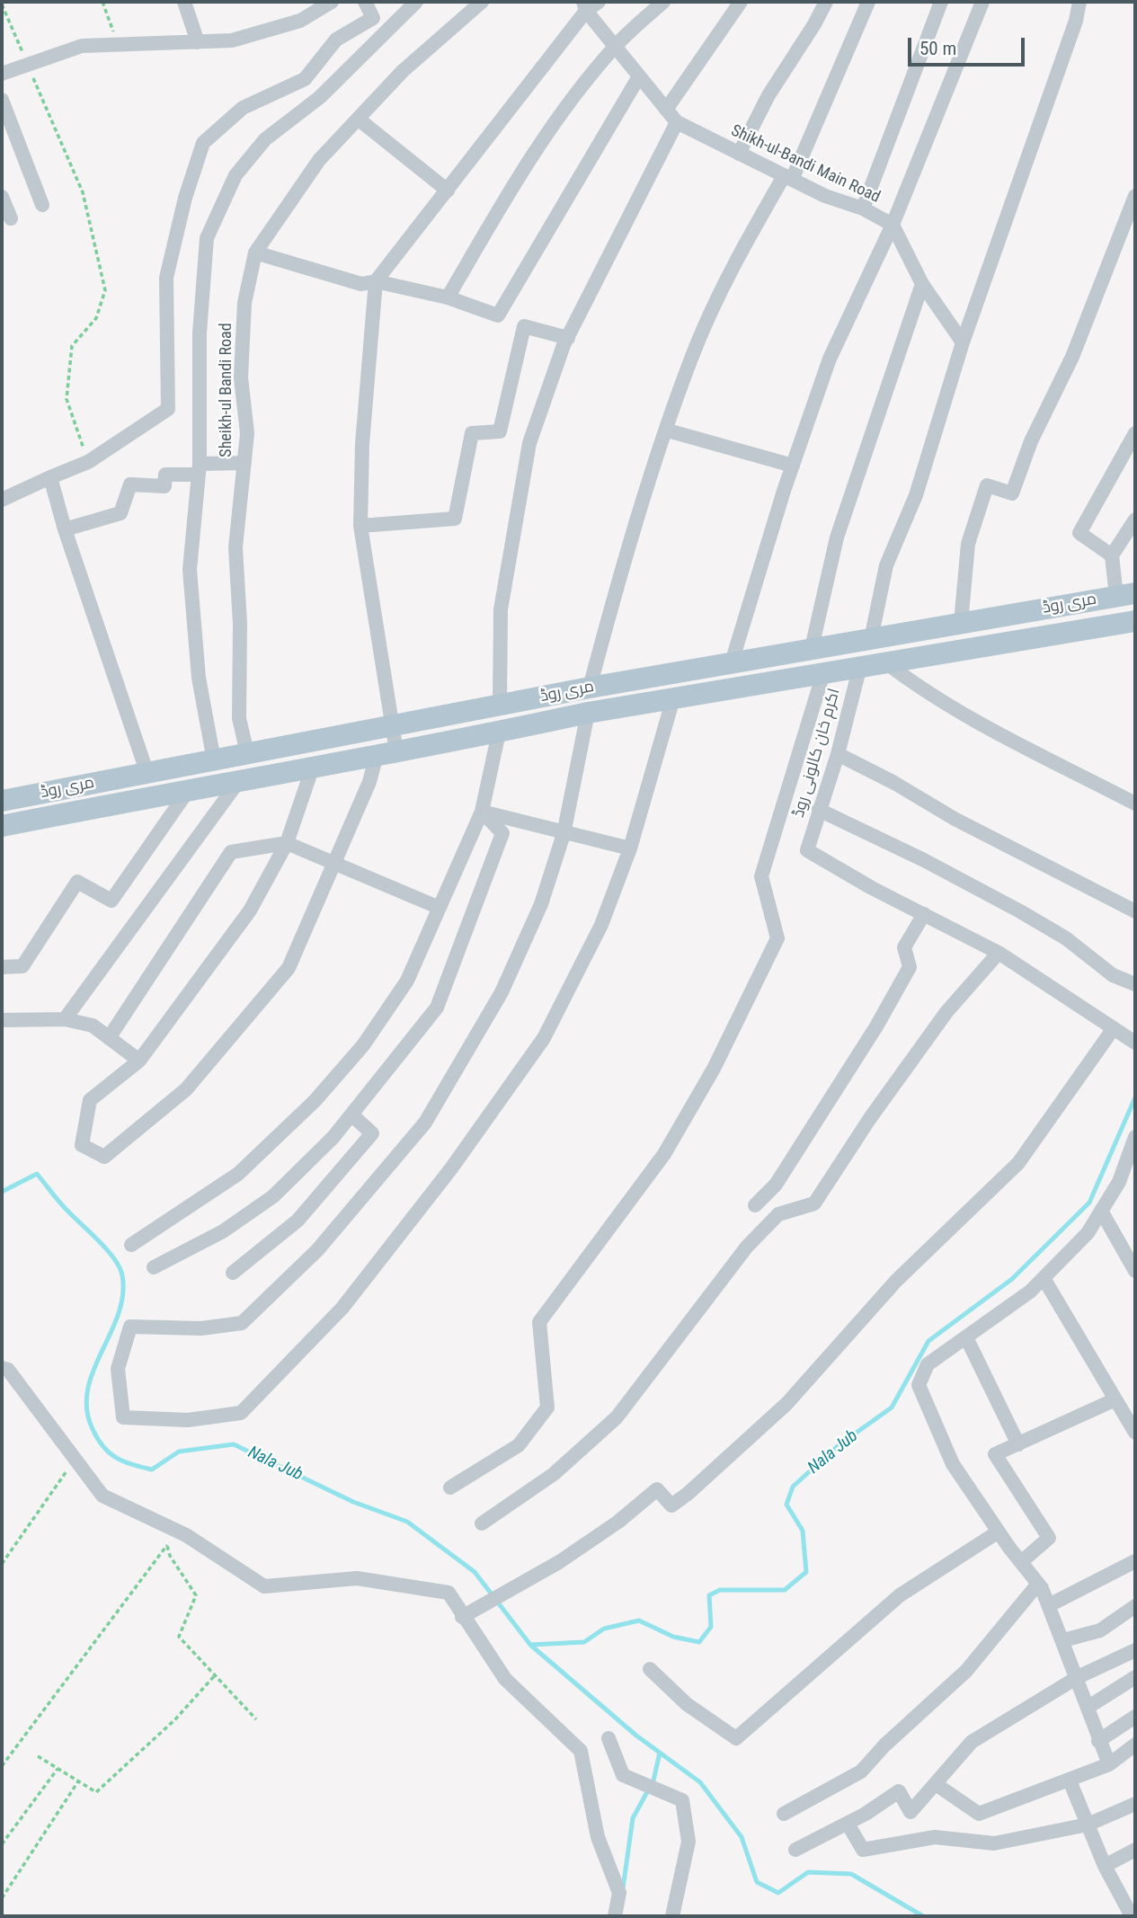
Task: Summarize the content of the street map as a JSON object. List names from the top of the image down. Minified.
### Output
{"streets":{"main road":["مری روڈ"],"street":["Shikh-ul-Bandi Main Road","Sheikh-ul Bandi Road","اکرم خان کالونی روڈ"]},"crossings":[["Sheikh-ul Bandi Road","مری روڈ"],["مری روڈ","اکرم خان کالونی روڈ"]],"water":["Nala Jub"],"scale_bar":"50 m"}
